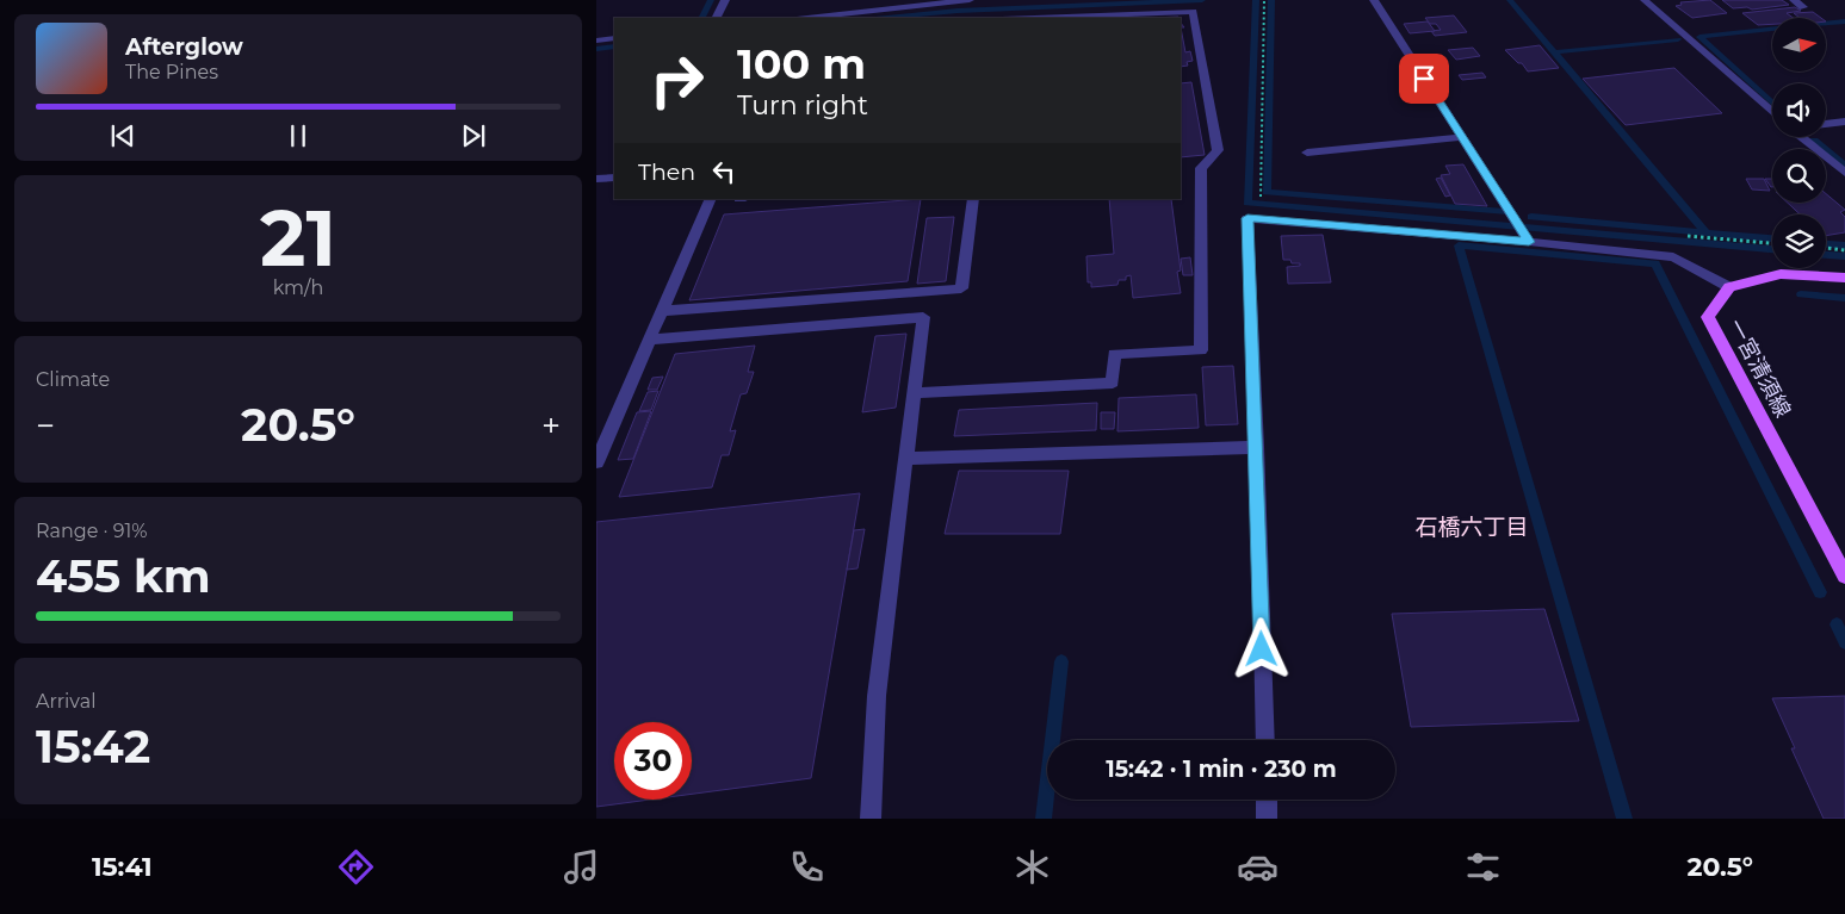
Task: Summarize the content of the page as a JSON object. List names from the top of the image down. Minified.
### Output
{"streets":{"main road":["一宮清須線"]},"districts":["石橋六丁目"],"north":"right","page":{"turn":["100 m","Turn right"],"song":["Afterglow","The Pines"],"then":"Then","tile":[["21","km/h"],"Climate",["Range · 91%","455 km"],["Arrival","15:42"]],"heat":["−","20.5°","+"],"limit":"30","trip":"15:42 · 1 min · 230 m","tabs":["15:41","20.5°"]}}
